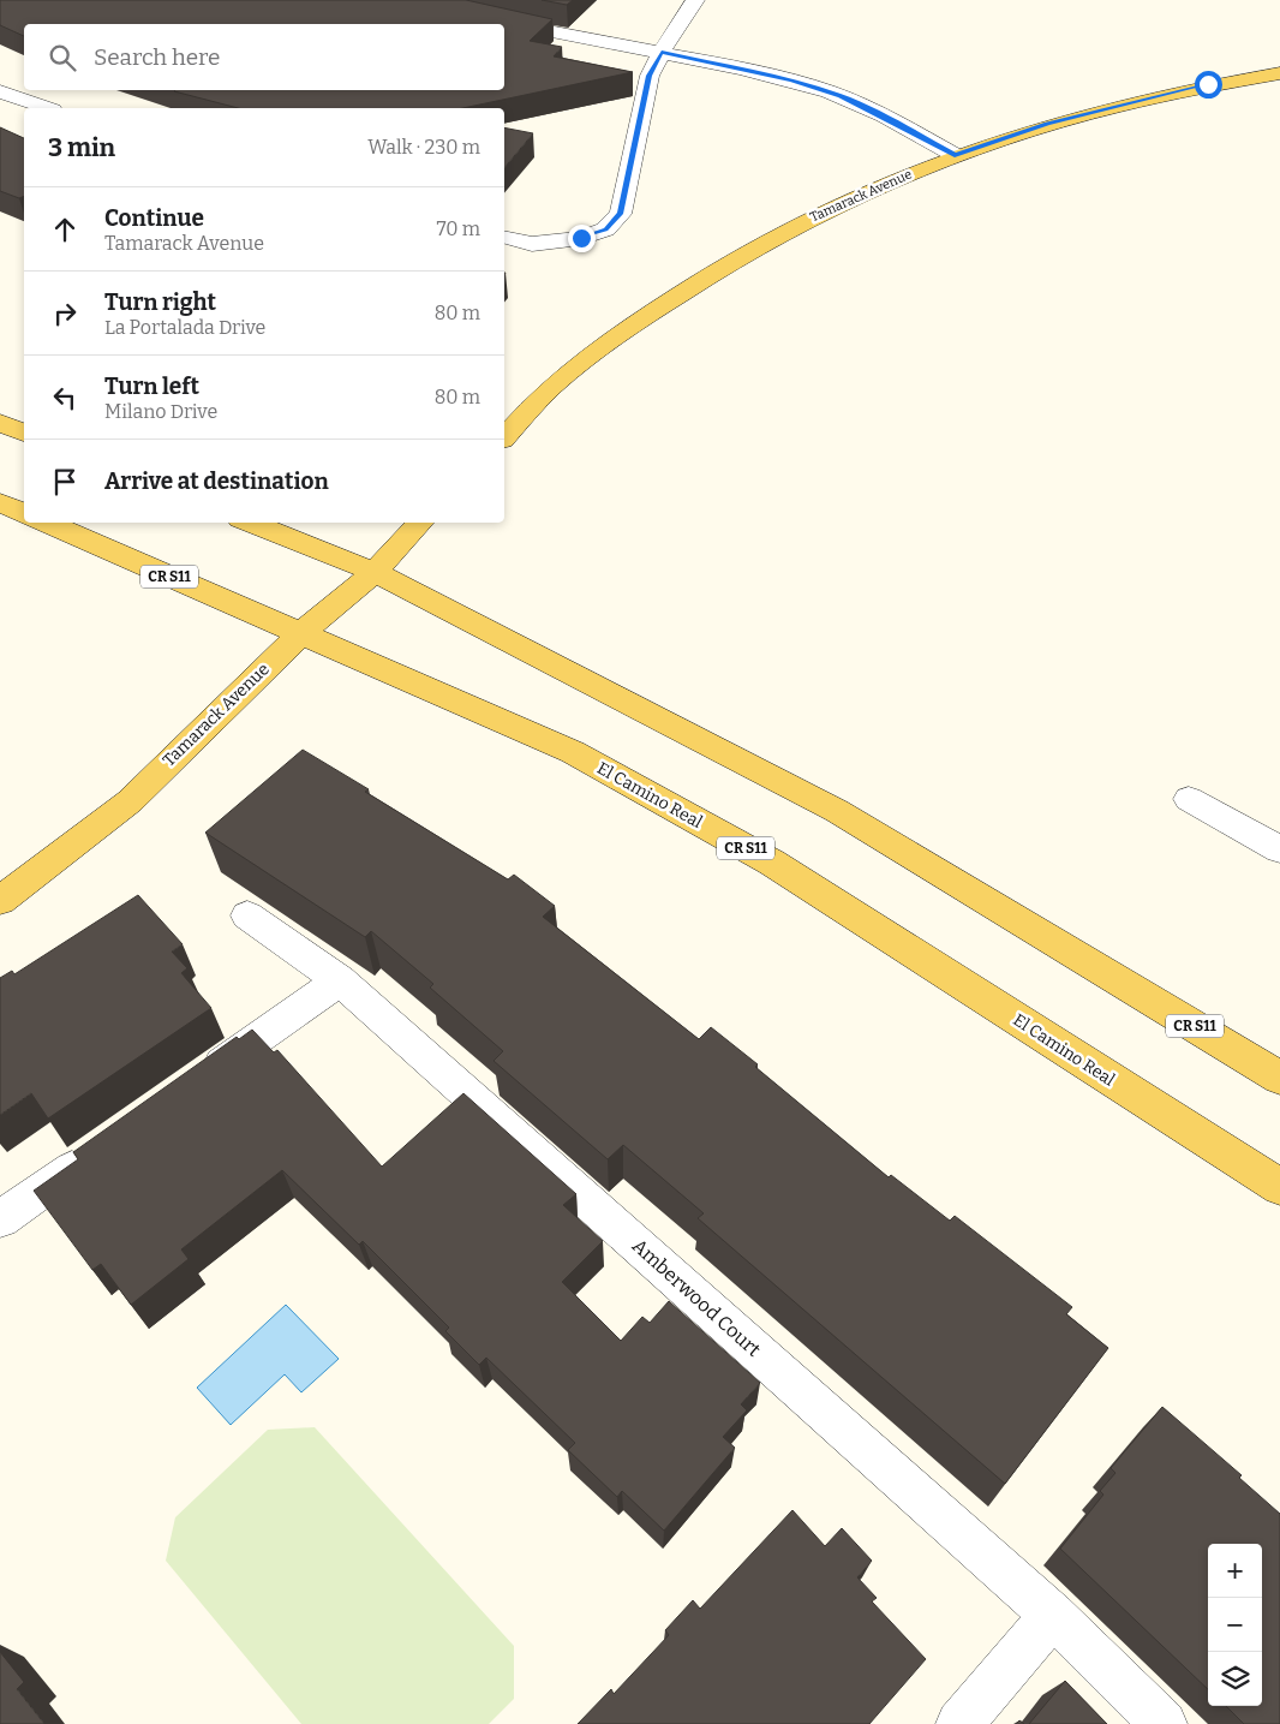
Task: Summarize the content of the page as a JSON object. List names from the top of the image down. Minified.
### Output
{"streets":{"main road":["Tamarack Avenue","CR S11","El Camino Real"],"street":["Amberwood Court"]},"crossings":[["Tamarack Avenue","CR S11"],["Tamarack Avenue","El Camino Real"]],"page":{"search":"Search here","heading":["3 min","Walk · 230 m"],"list":[["Continue","Tamarack Avenue","70 m"],["Turn right","La Portalada Drive","80 m"],["Turn left","Milano Drive","80 m"],"Arrive at destination"],"map_buttons":["+","−"]}}
